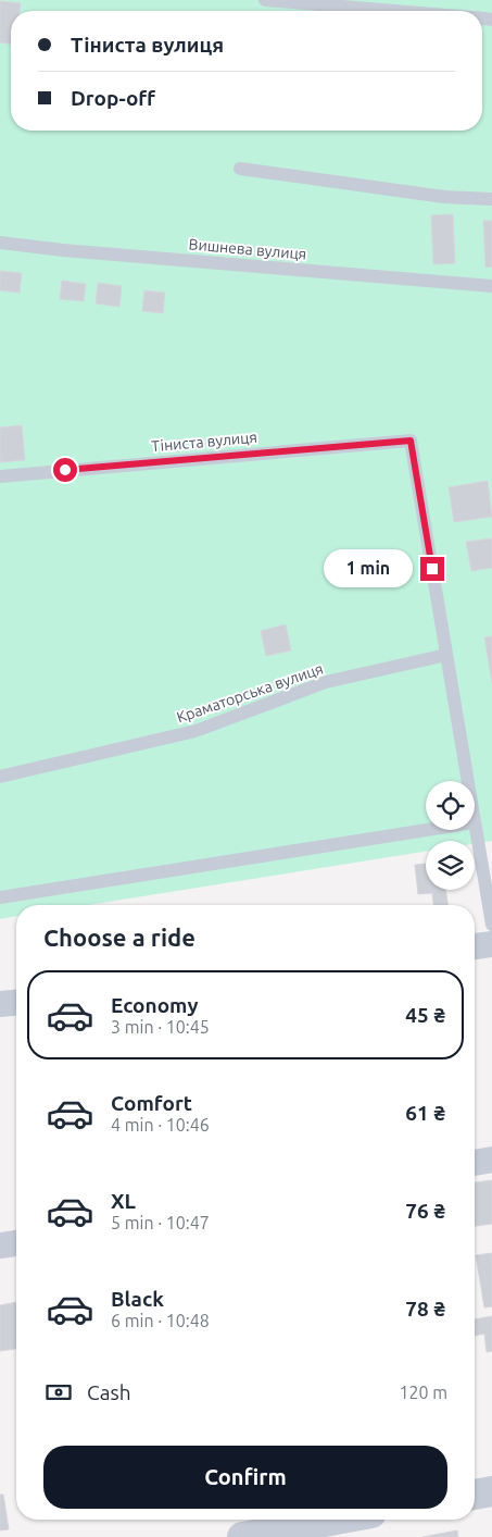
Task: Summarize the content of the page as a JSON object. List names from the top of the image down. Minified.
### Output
{"streets":{"lane":["Вишнева вулиця","Тіниста вулиця","Краматорська вулиця"]},"crossings":[["Тіниста вулиця","Краматорська вулиця"]],"page":{"banner":["Тіниста вулиця","Drop-off"],"bubble":"1 min","heading":"Choose a ride","list":[{"name":"Economy","note":"3 min · 10:45","value":"45 ₴"},{"name":"Comfort","note":"4 min · 10:46","value":"61 ₴"},{"name":"XL","note":"5 min · 10:47","value":"76 ₴"},{"name":"Black","note":"6 min · 10:48","value":"78 ₴"}],"pay":["Cash","120 m"],"buttons":"Confirm"}}
